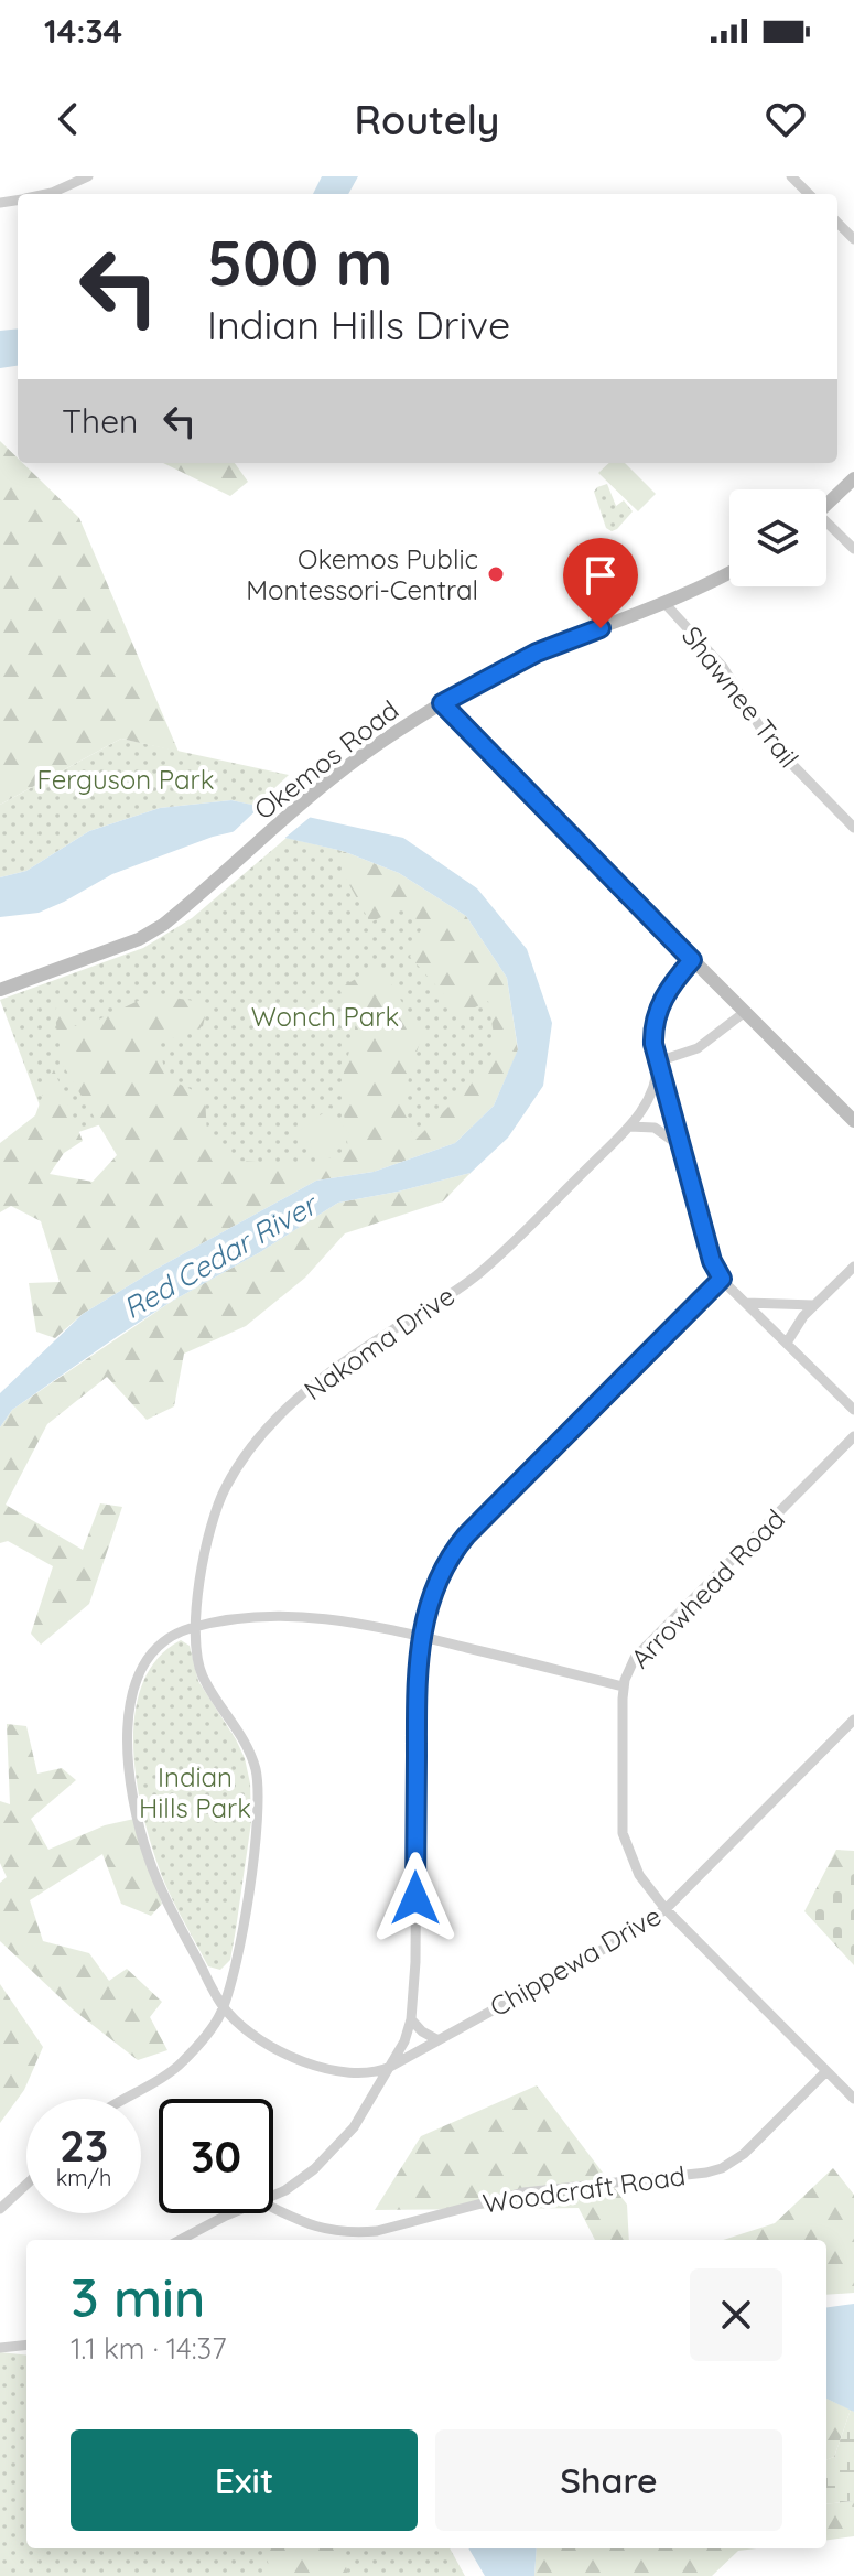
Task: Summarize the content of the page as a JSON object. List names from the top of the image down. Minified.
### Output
{"streets":{"main road":["Okemos Road"],"street":["Shawnee Trail","Nakoma Drive","Arrowhead Road","Chippewa Drive","Woodcraft Road"]},"crossings":[["Shawnee Trail","Okemos Road"],["Arrowhead Road","Chippewa Drive"],["Arrowhead Road","Woodcraft Road"]],"water":["Red Cedar River"],"parks":["Ferguson Park","Wonch Park","Indian Hills Park"],"places":["Okemos Public Montessori-Central"],"page":{"status":"14:34","header":"Routely","turn":["500 m","Indian Hills Drive"],"then":"Then","speed":"23 km/h","limit":"30","heading":["3 min","1.1 km · 14:37"],"buttons":["Exit","Share"]}}
